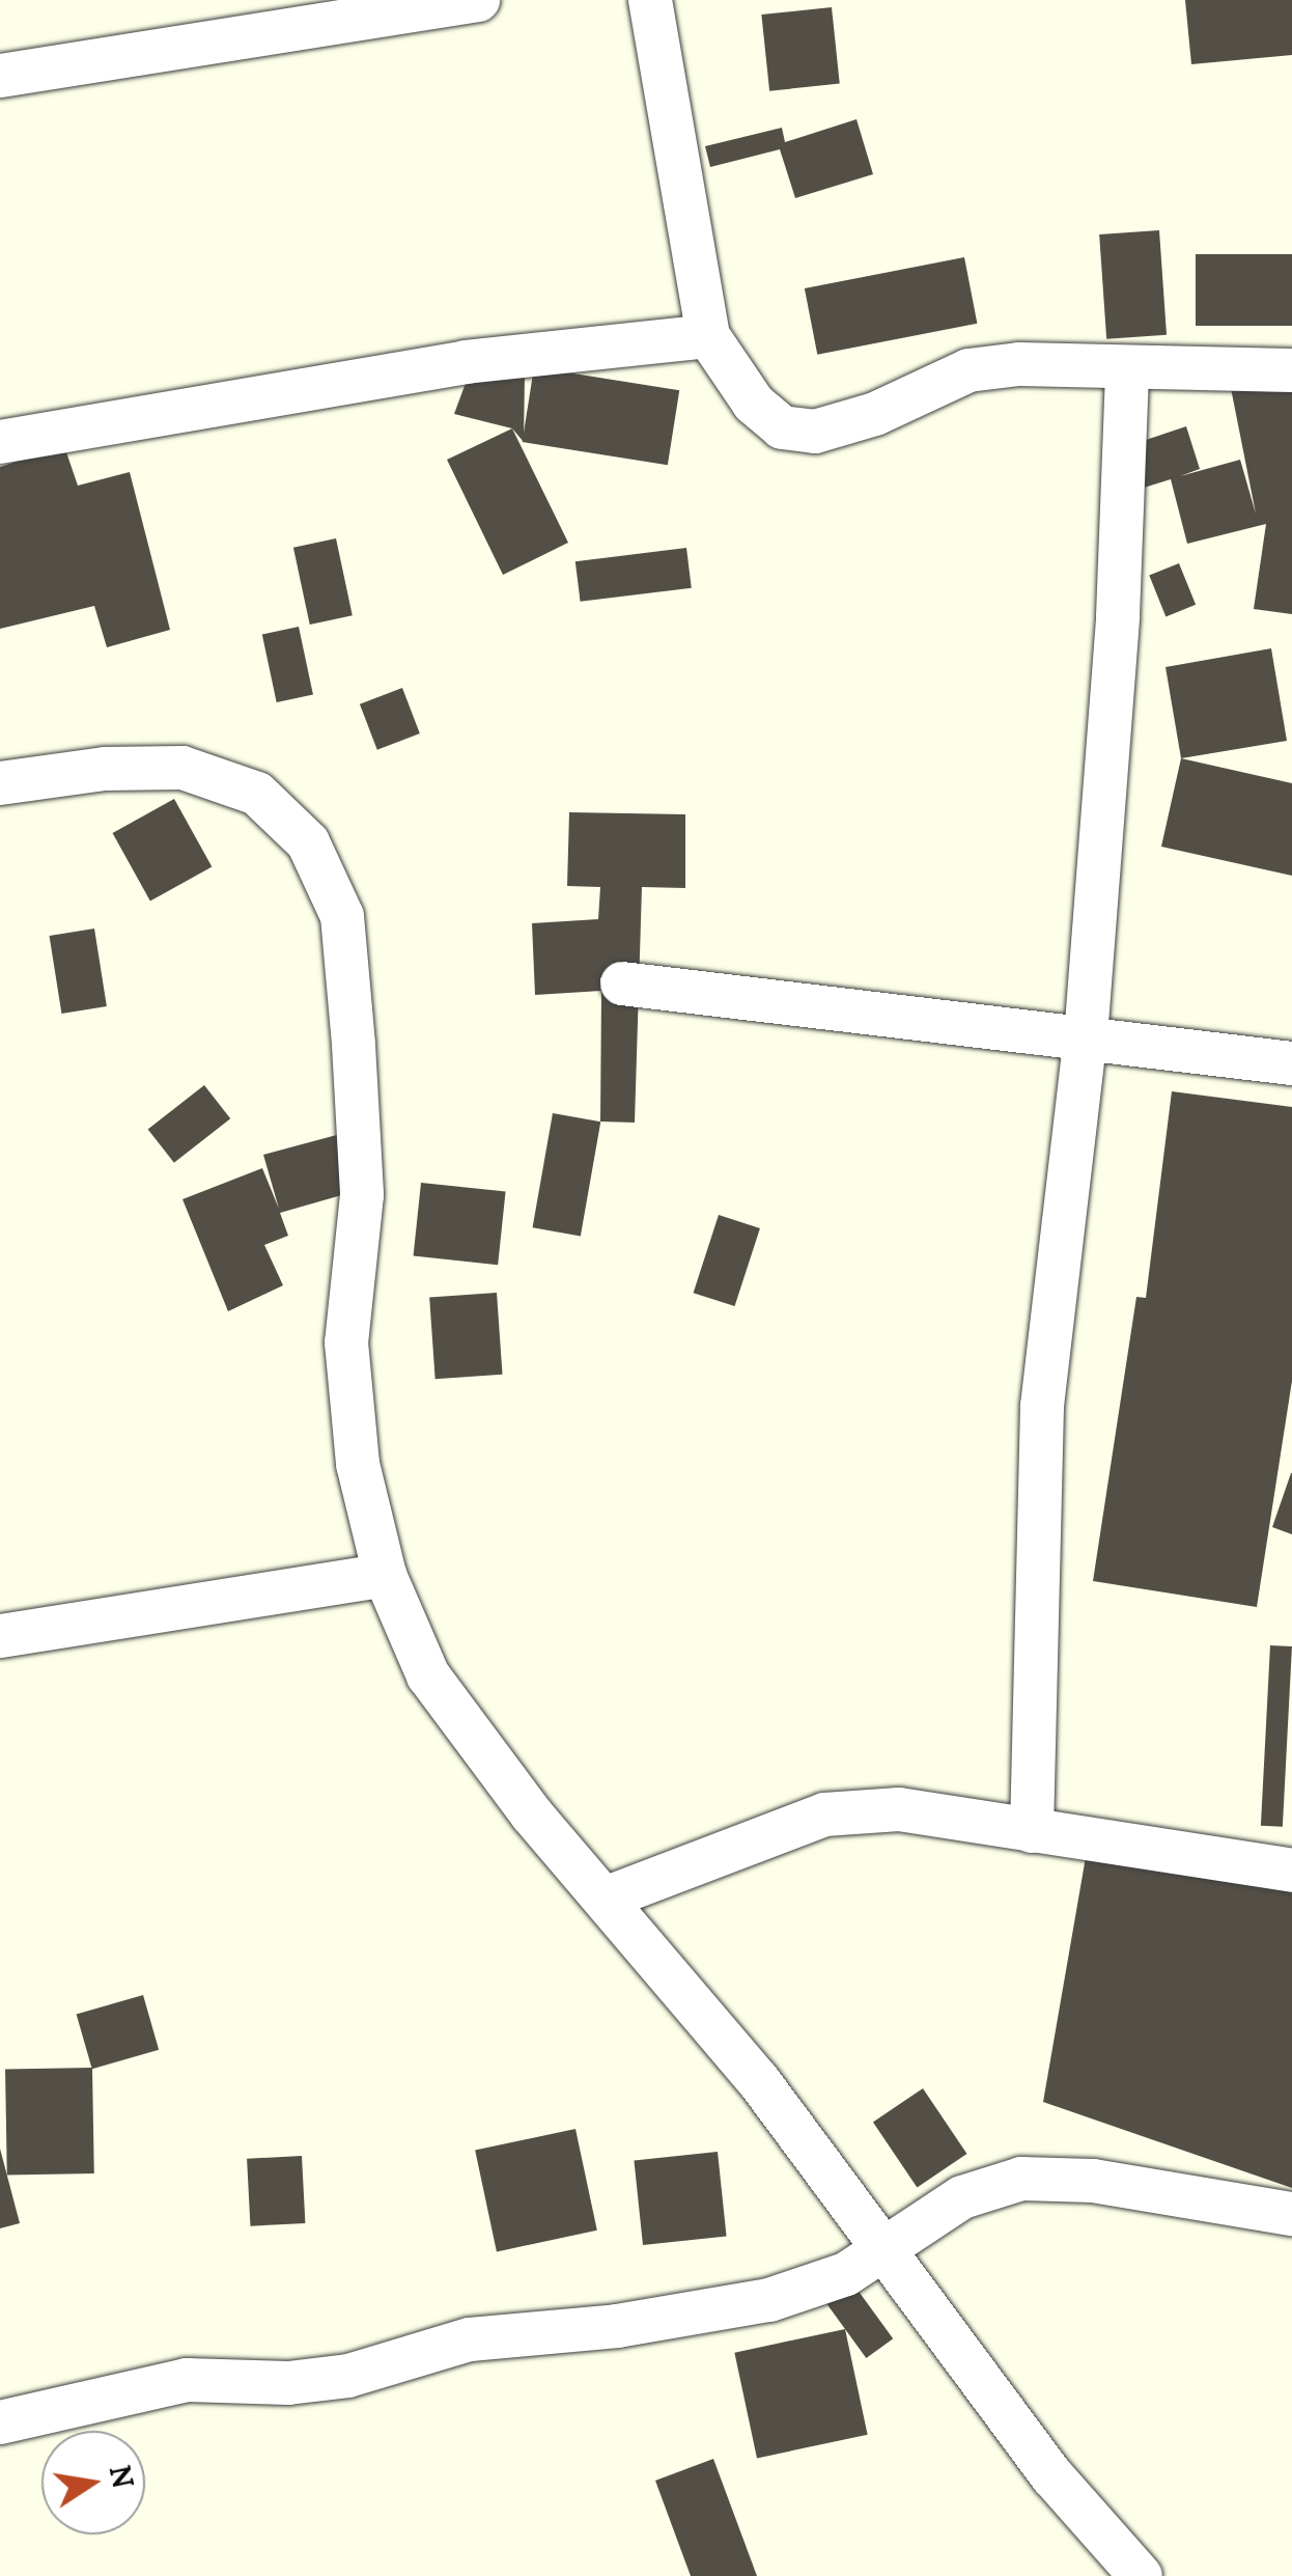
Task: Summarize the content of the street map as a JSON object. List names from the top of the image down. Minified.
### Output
{"north":"right"}
